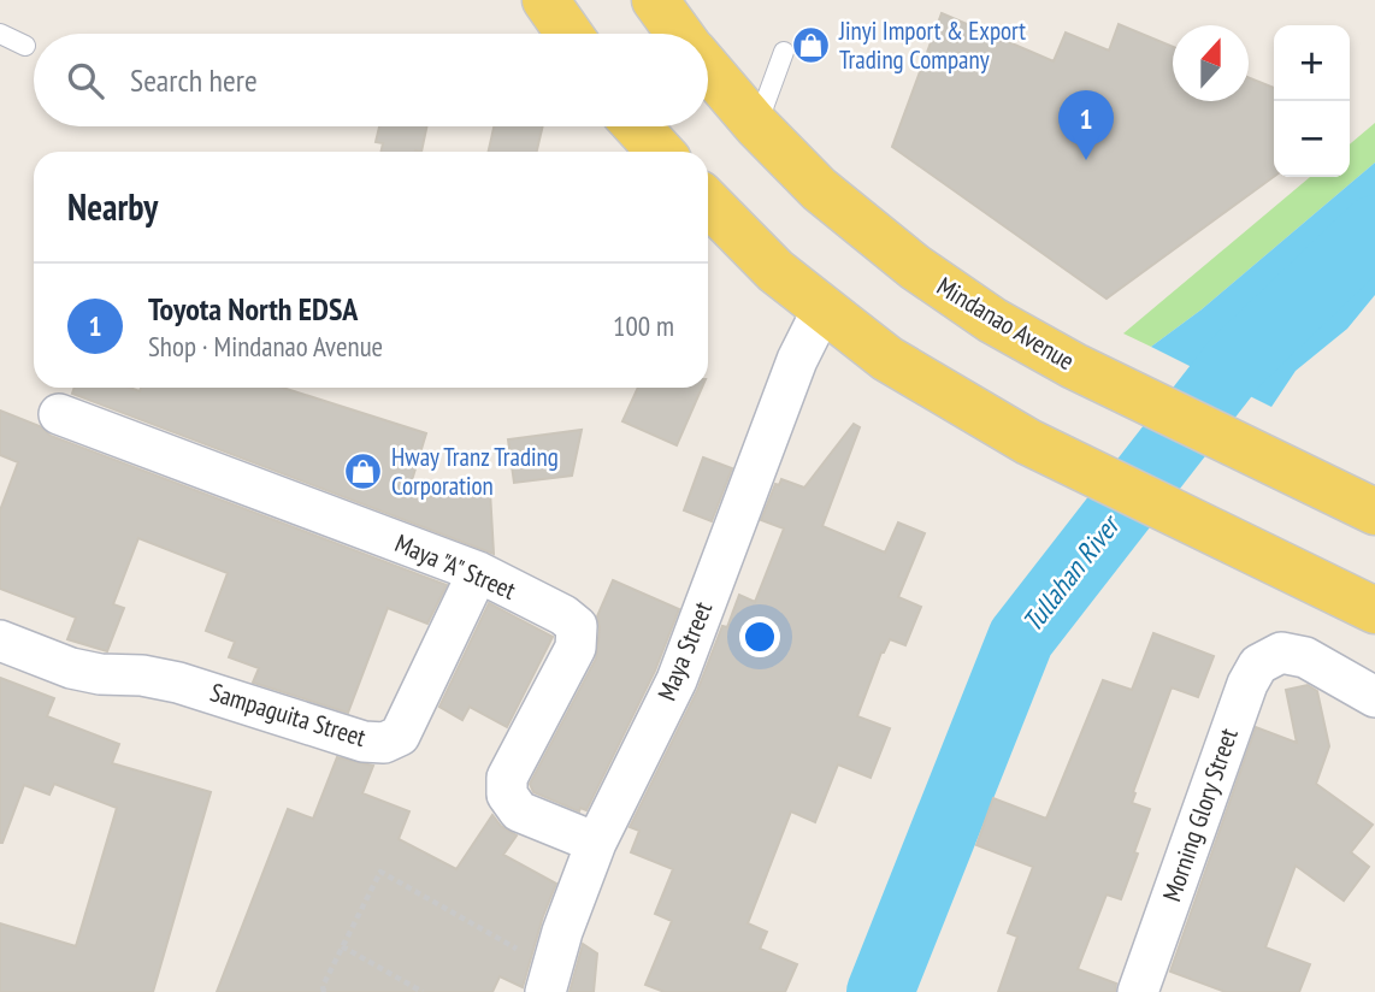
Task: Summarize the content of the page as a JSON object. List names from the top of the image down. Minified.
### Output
{"streets":{"main road":["Mindanao Avenue"],"street":["Maya \"A\" Street","Maya Street","Sampaguita Street","Morning Glory Street"]},"crossings":[["Maya \"A\" Street","Maya Street"],["Maya \"A\" Street","Sampaguita Street"]],"water":["Tullahan River"],"places":{"shop":["Jinyi Import & Export Trading Company","Hway Tranz Trading Corporation"]},"north":"top","page":{"map_buttons":["+","−"],"search":"Search here","pins":"1","heading":"Nearby","list":[{"mark":"1","name":"Toyota North EDSA","note":"Shop · Mindanao Avenue","value":"100 m"}]}}
